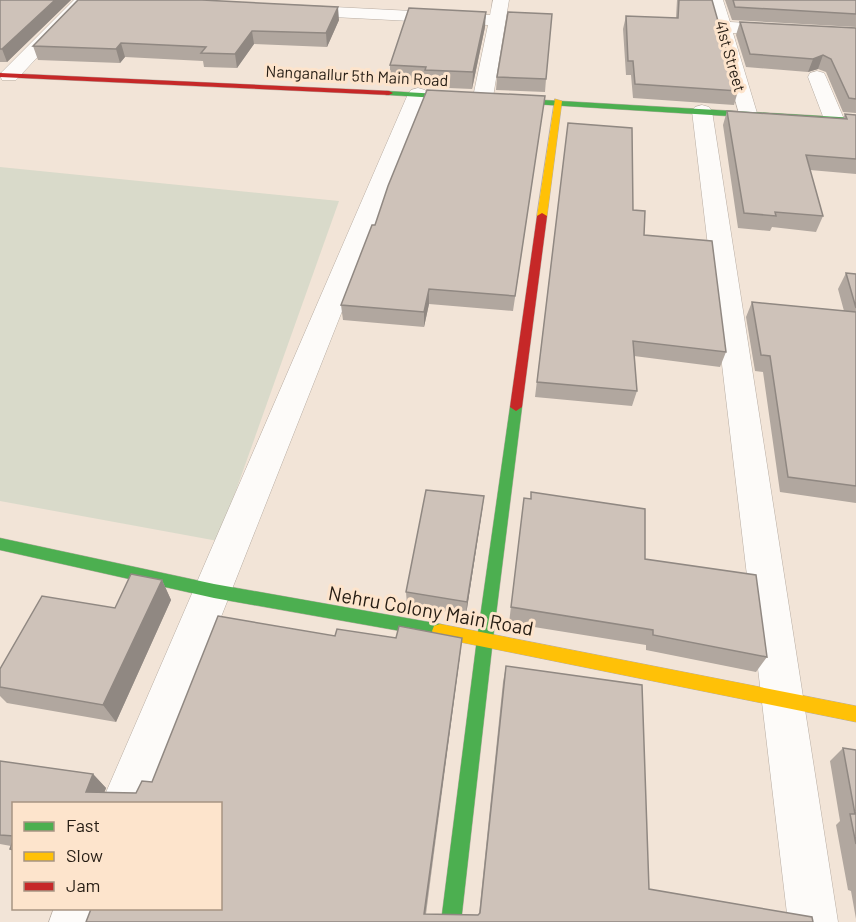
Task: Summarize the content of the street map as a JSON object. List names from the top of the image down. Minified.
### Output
{"streets":{"street":["41st Street","Nanganallur 5th Main Road","Nehru Colony Main Road"]},"crossings":[["41st Street","Nanganallur 5th Main Road"]],"legend":["Fast","Slow","Jam"]}
